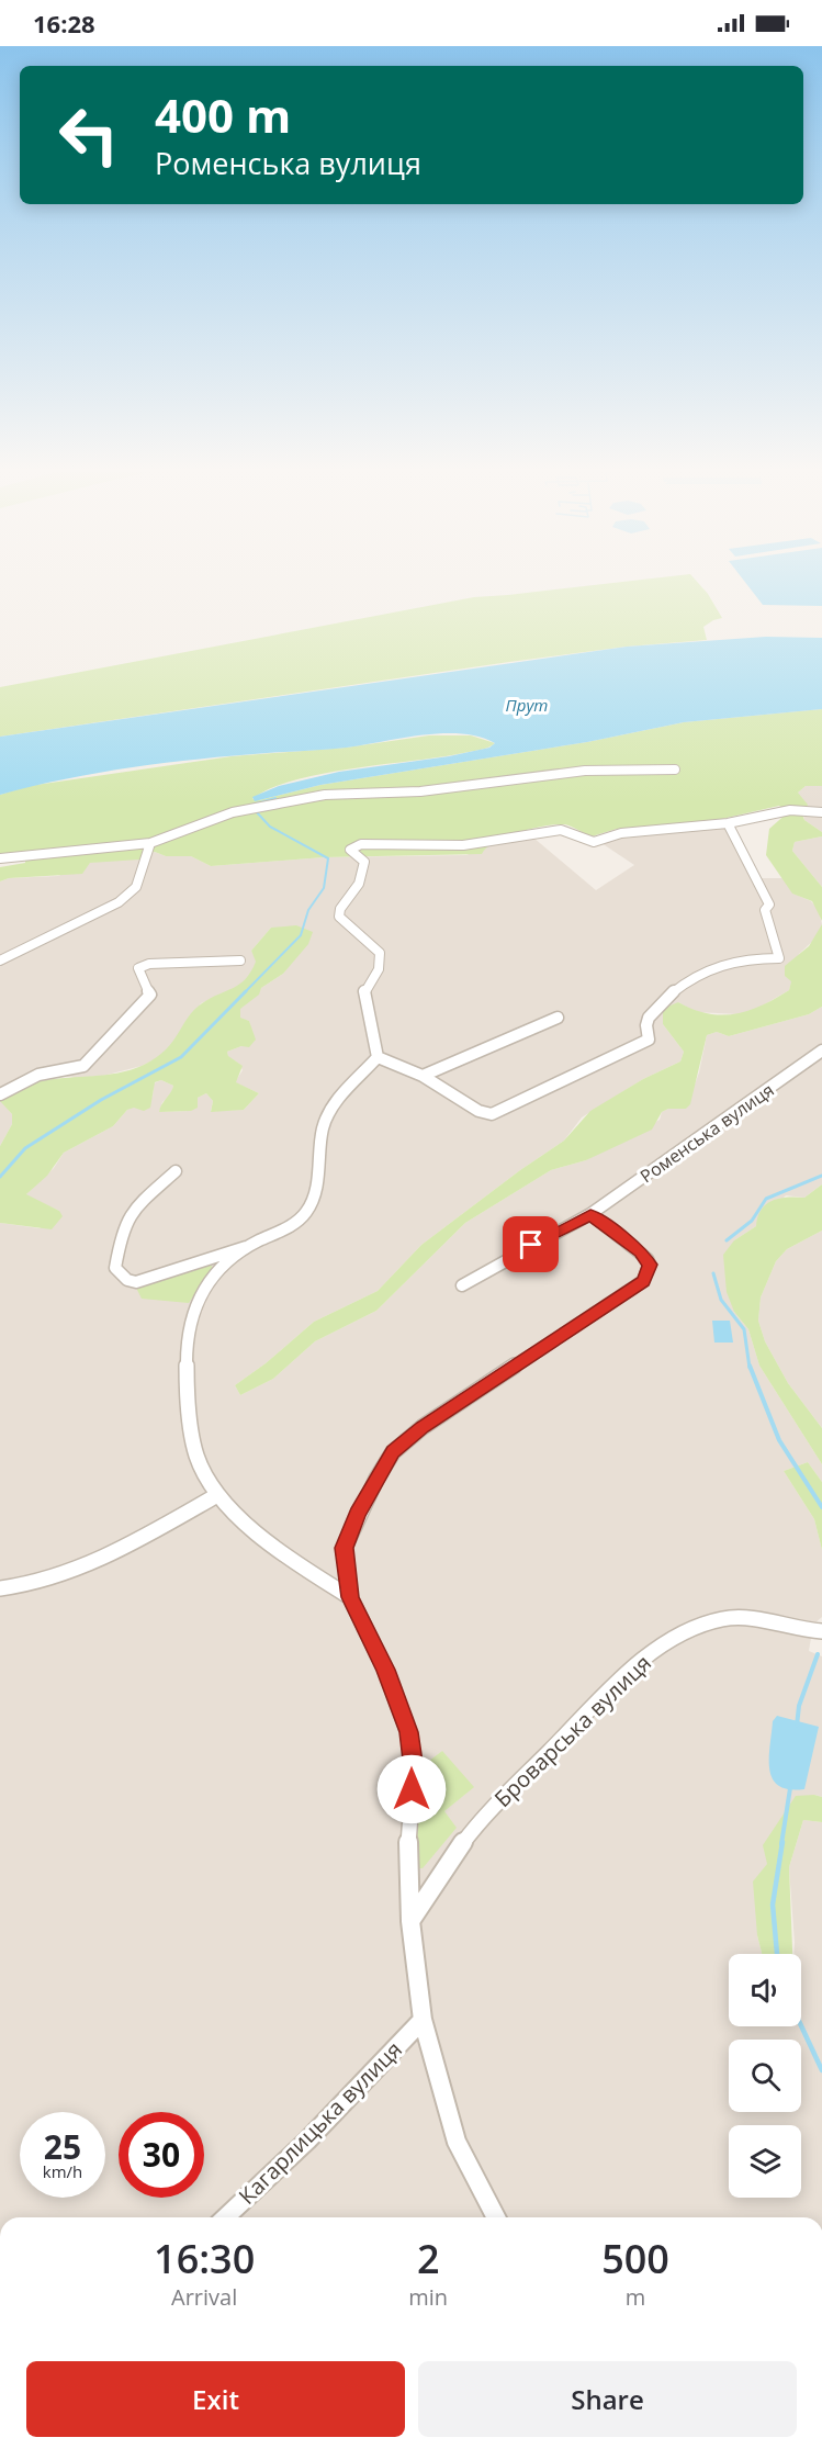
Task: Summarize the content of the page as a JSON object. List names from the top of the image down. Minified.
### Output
{"streets":{"street":["Роменська вулиця","Броварська вулиця","Кагарлицька вулиця"]},"water":["Прут"],"page":{"status":"16:28","turn":["400 m","Роменська вулиця"],"speed":"25 km/h","limit":"30","eta":["16:30","Arrival","2","min","500","m"],"buttons":["Exit","Share"]}}
